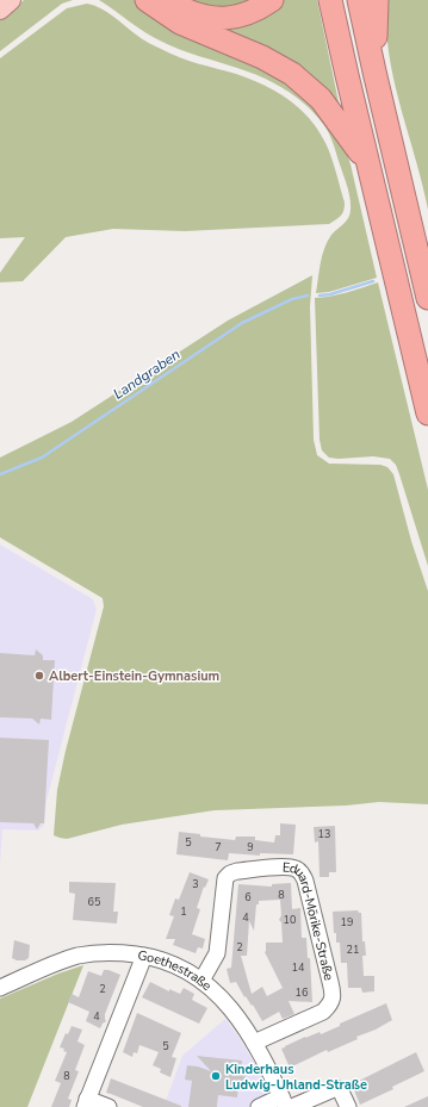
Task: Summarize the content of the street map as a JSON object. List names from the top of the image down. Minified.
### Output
{"streets":{"street":["Eduard-Mörike-Straße","Goethestraße"]},"crossings":[["Eduard-Mörike-Straße","Goethestraße"]],"water":["Landgraben"],"places":["Albert-Einstein-Gymnasium","Kinderhaus Ludwig-Uhland-Straße"],"house_numbers":["13","5","7","9","3","8","6","65","1","4","10","19","2","21","14","2","16","4","5","8"]}
